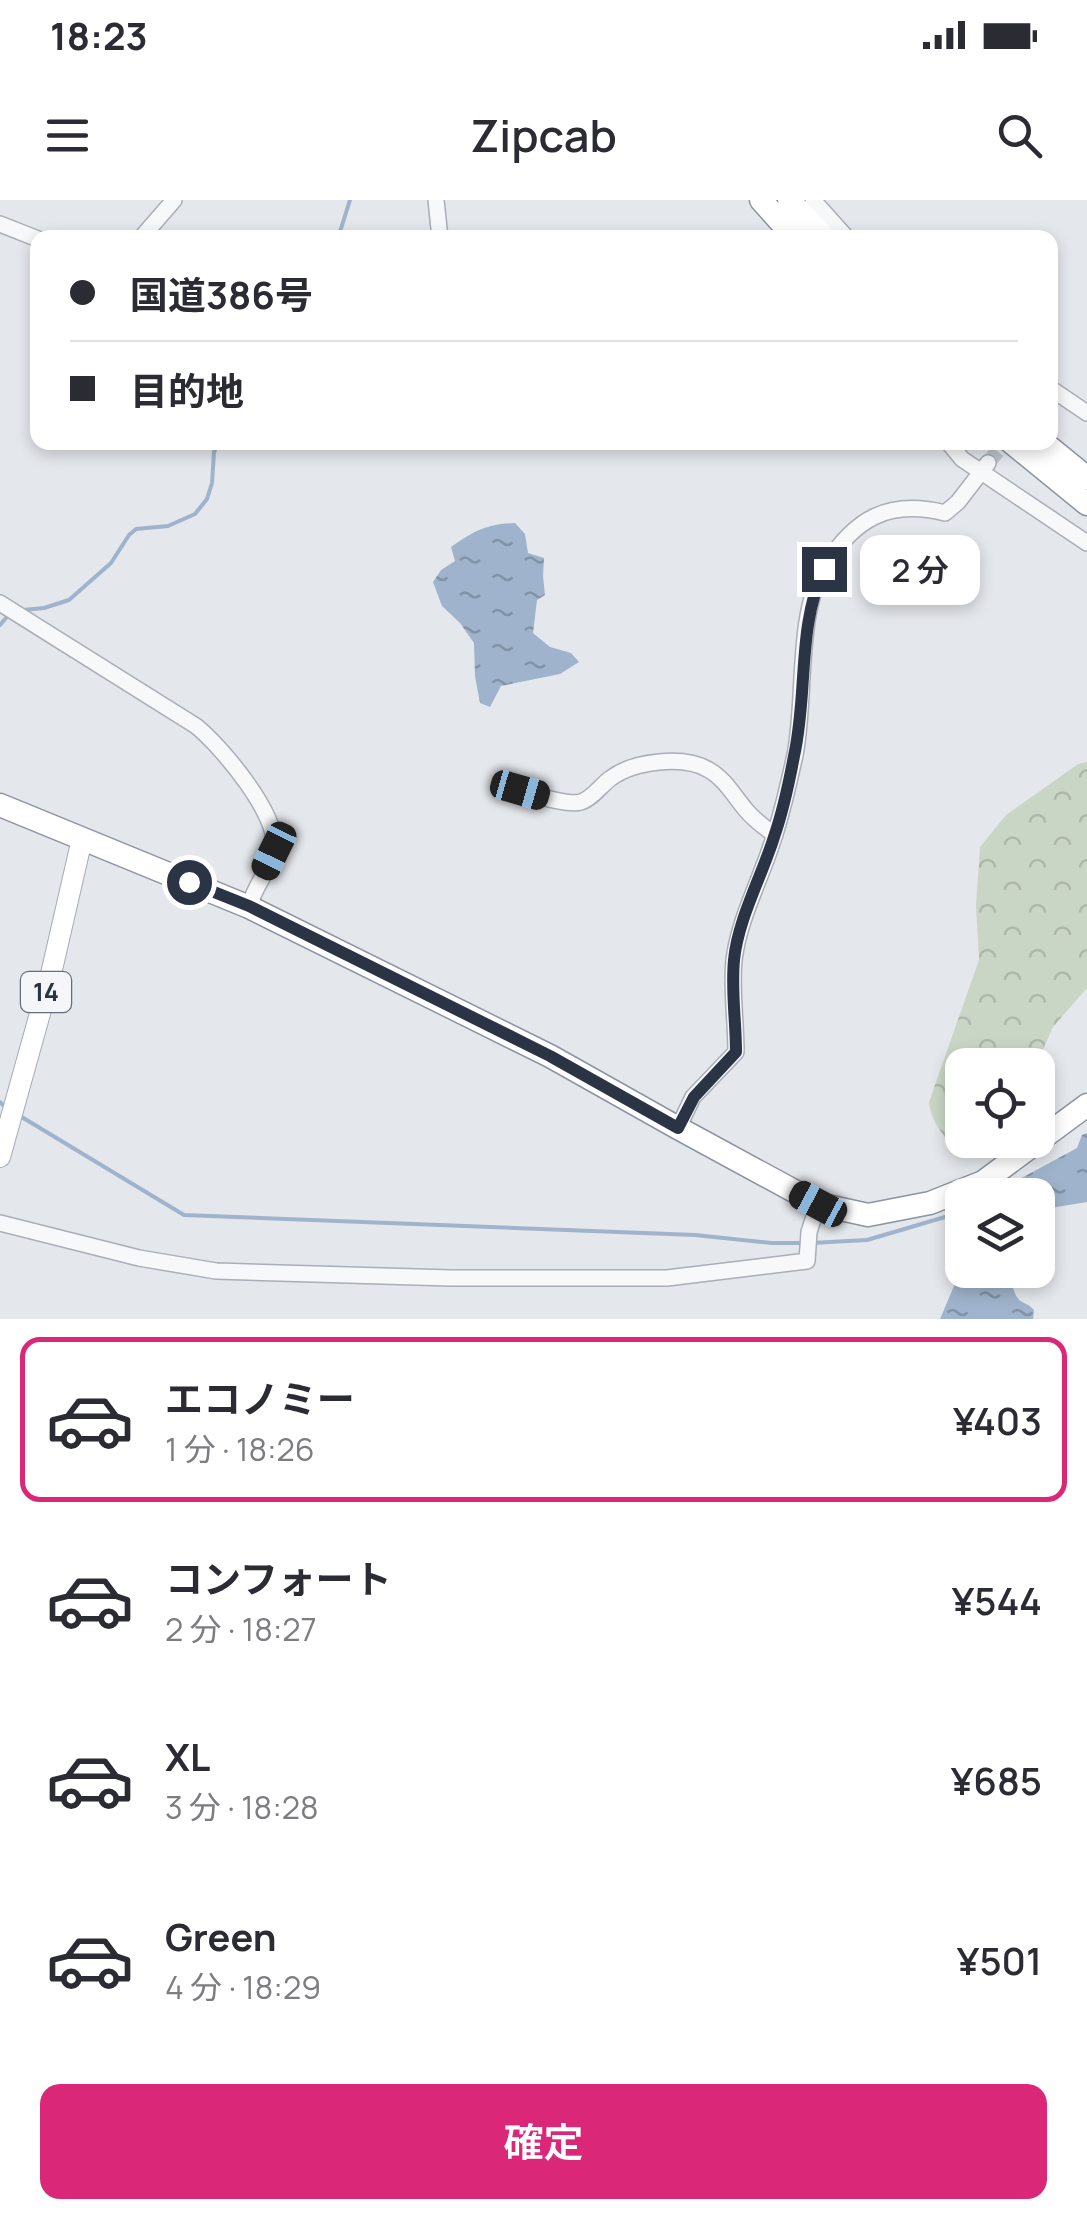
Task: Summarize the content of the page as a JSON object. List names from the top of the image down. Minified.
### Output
{"streets":{"main road":["14"]},"page":{"status":"18:23","header":"Zipcab","banner":["国道386号","目的地"],"bubble":"2 分","list":[{"name":"エコノミー","note":"1 分 · 18:26","value":"¥403"},{"name":"コンフォート","note":"2 分 · 18:27","value":"¥544"},{"name":"XL","note":"3 分 · 18:28","value":"¥685"},{"name":"Green","note":"4 分 · 18:29","value":"¥501"}],"buttons":"確定"}}
